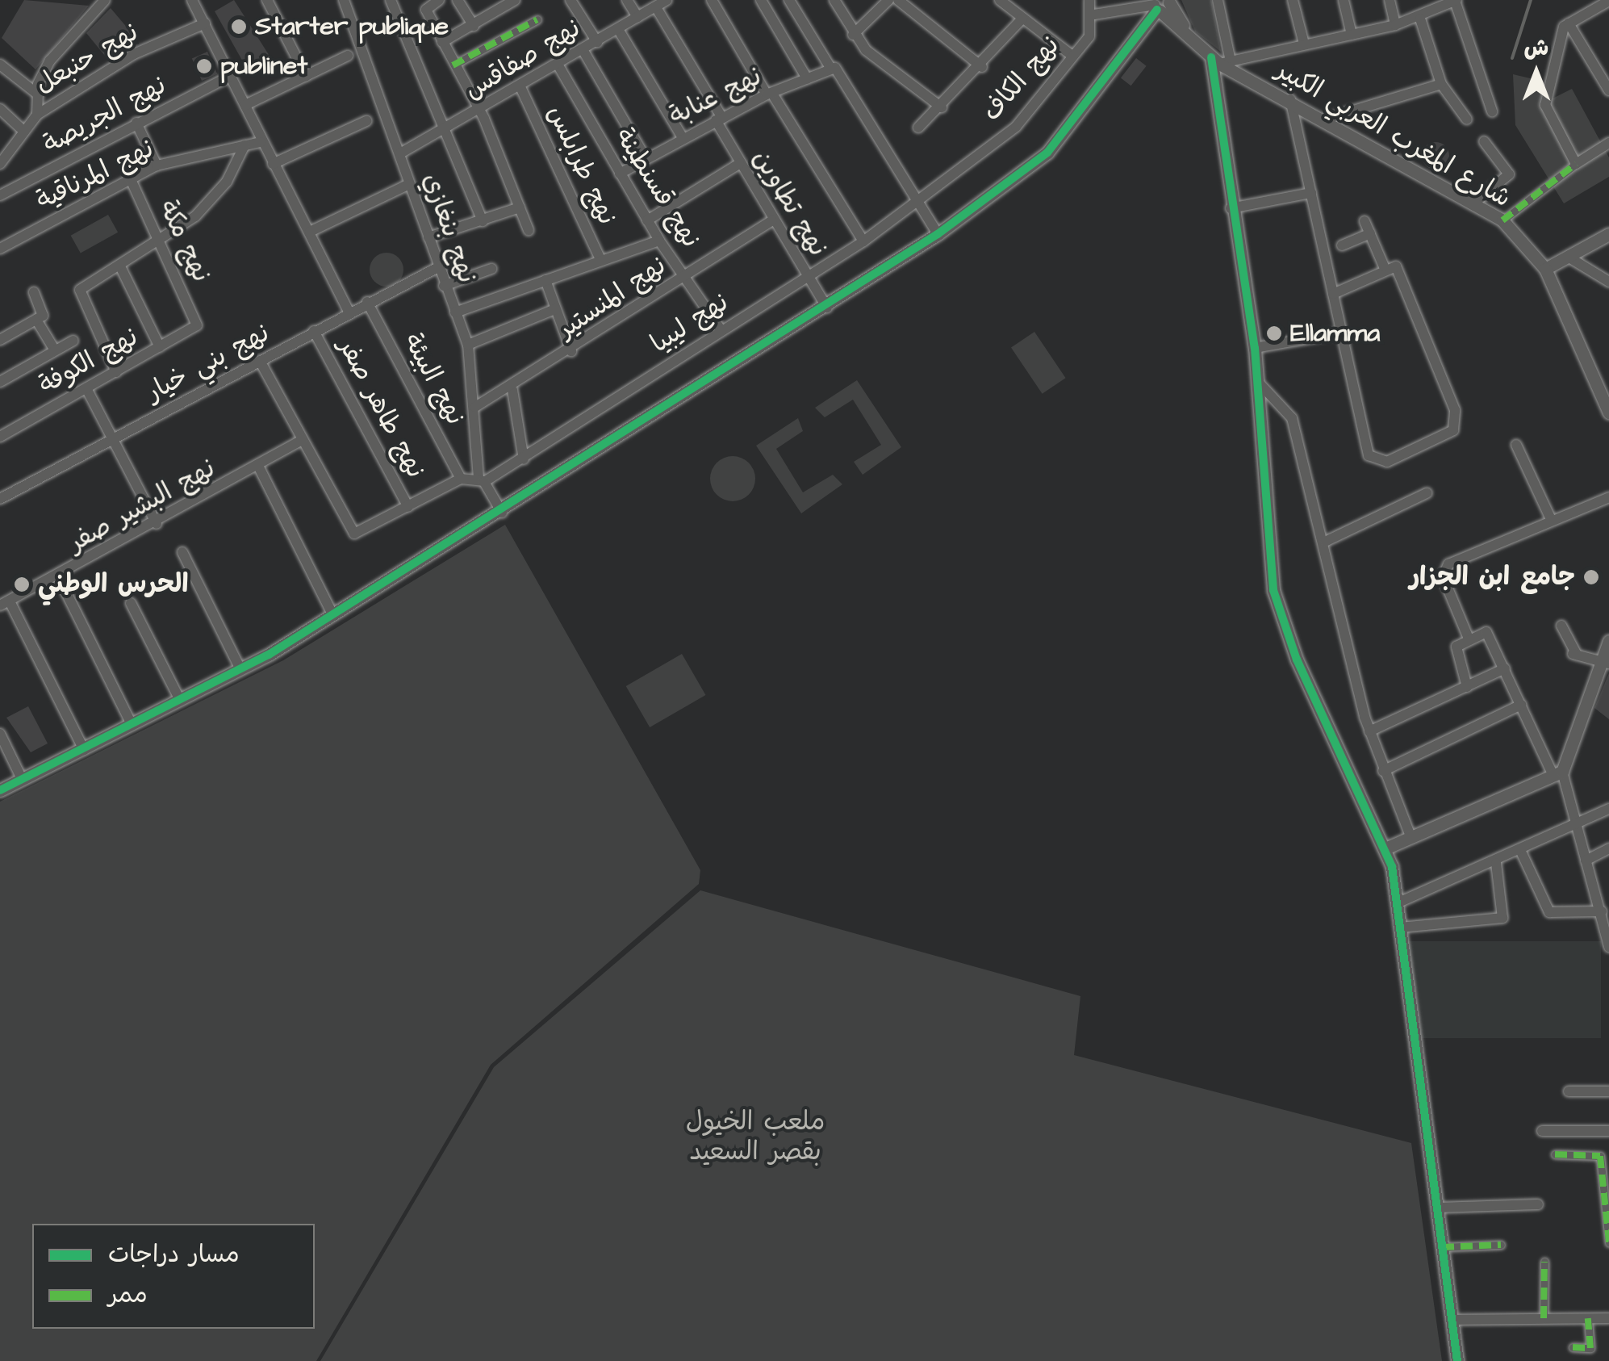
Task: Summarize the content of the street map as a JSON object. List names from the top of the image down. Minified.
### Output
{"streets":{"street":["نهج حنبعل","نهج صفاقس","نهج الكاف","نهج عنابة","نهج الجريصة","شارع المغرب العربي الكبير","نهج طرابلس","نهج المرناقية","نهج قسنطينة","نهج تطاوين","نهج بنغازي","نهج مكة","نهج المنستير","نهج ليبيا","نهج الكوفة","نهج بني خيار","نهج البيئة","نهج طاهر صفر","نهج البشير صفر"]},"crossings":[["نهج صفاقس","نهج طرابلس"],["نهج صفاقس","نهج قسنطينة"],["نهج صفاقس","نهج تطاوين"],["نهج صفاقس","نهج بنغازي"],["نهج الكاف","نهج ليبيا"],["نهج عنابة","نهج قسنطينة"],["نهج عنابة","نهج تطاوين"],["نهج المرناقية","نهج مكة"],["نهج قسنطينة","نهج المنستير"],["نهج قسنطينة","نهج ليبيا"],["نهج تطاوين","نهج المنستير"],["نهج تطاوين","نهج ليبيا"],["نهج بنغازي","نهج المنستير"],["نهج بنغازي","نهج ليبيا"],["نهج بنغازي","نهج بني خيار"],["نهج مكة","نهج الكوفة"],["نهج بني خيار","نهج البيئة"],["نهج بني خيار","نهج طاهر صفر"]],"parks":["ملعب الخيول بقصر السعيد"],"places":["Starter publique","publinet","Ellamma","جامع ابن الجزار","الحرس الوطني"],"legend":["مسار دراجات","ممر"],"north":"top"}
